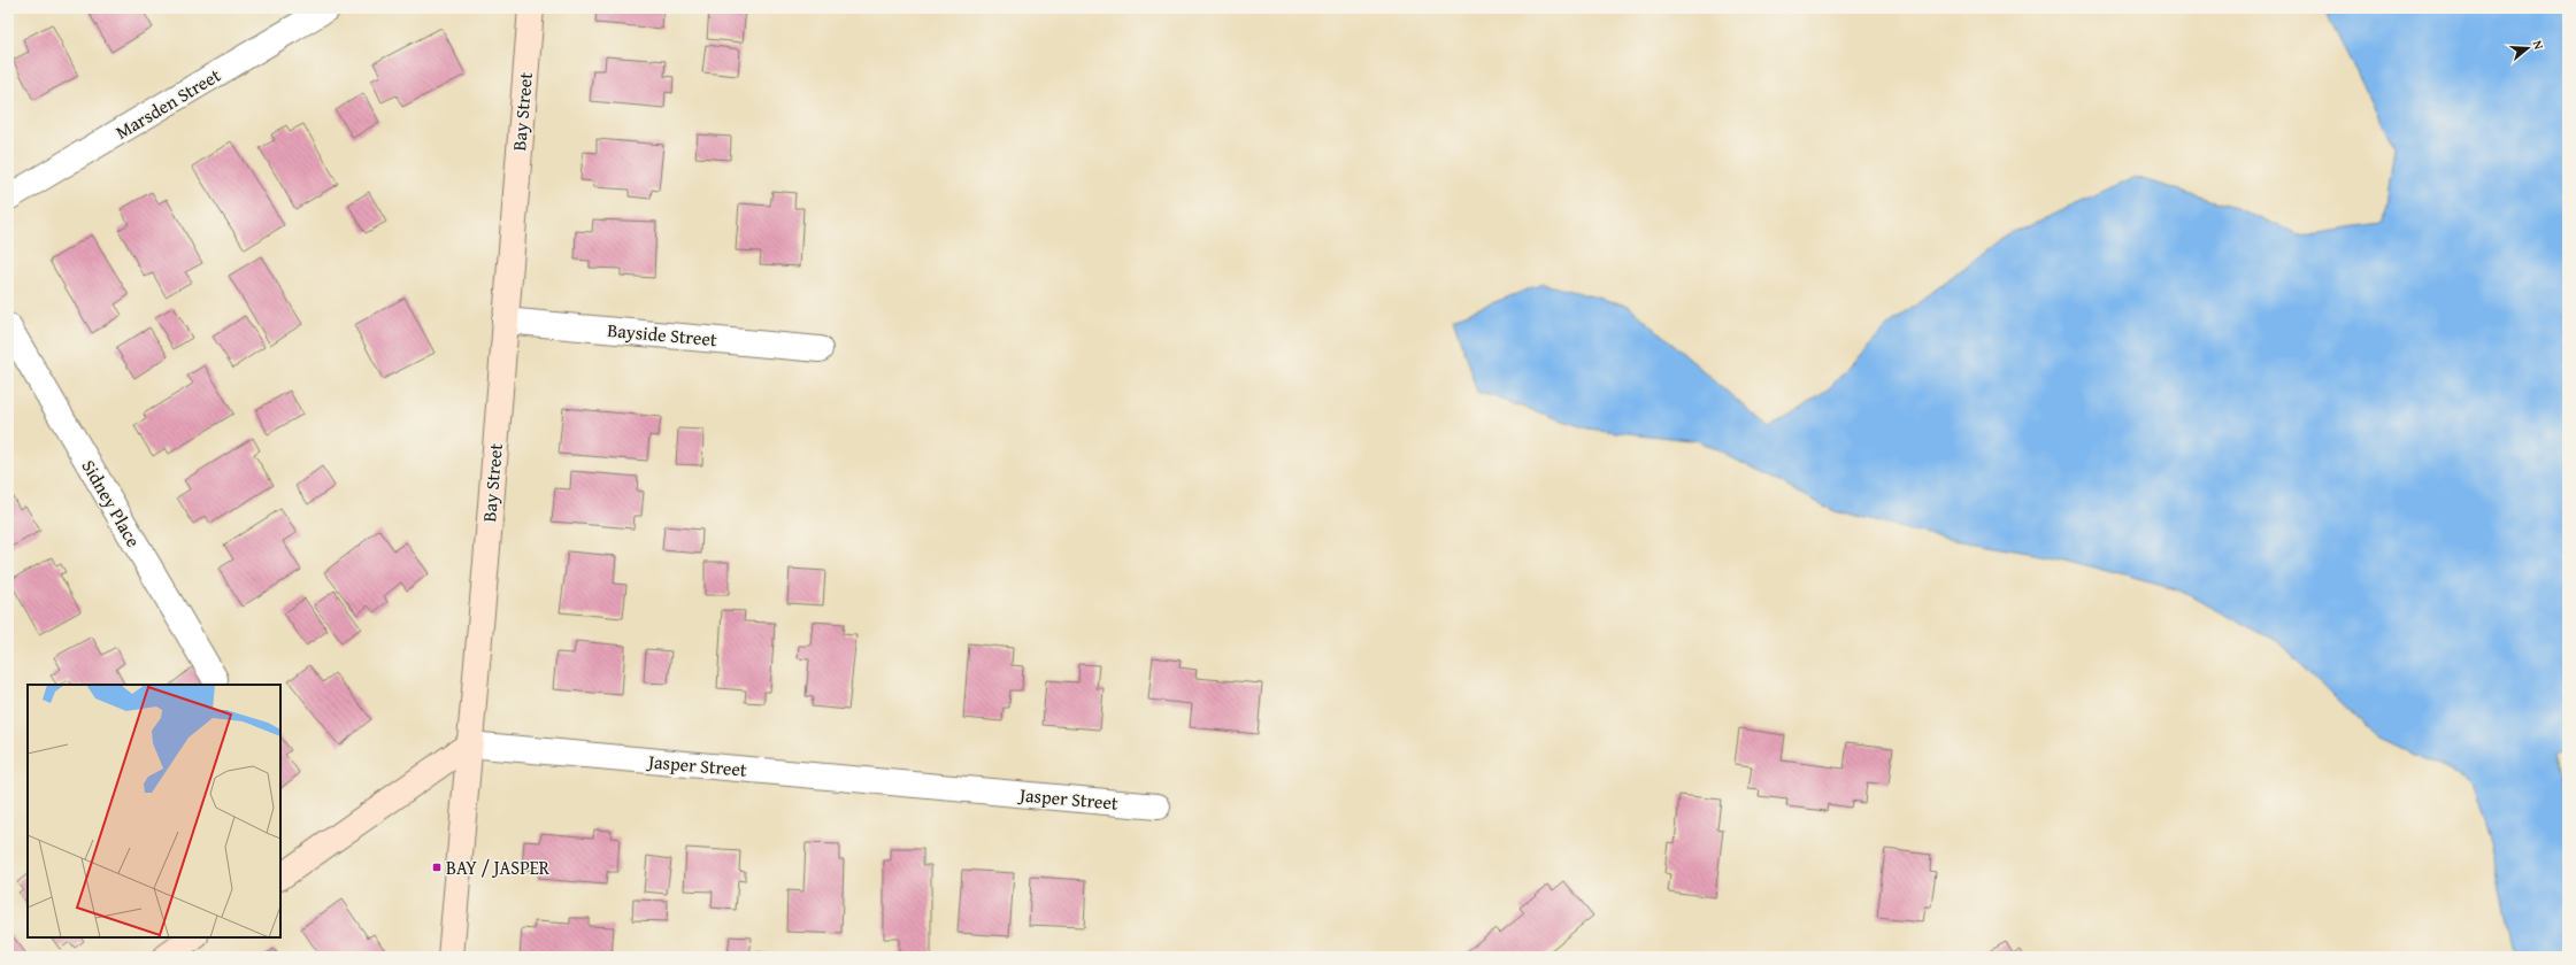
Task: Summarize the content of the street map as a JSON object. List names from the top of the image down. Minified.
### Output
{"streets":{"main road":["Bay Street"],"street":["Marsden Street","Bayside Street","Sidney Place","Jasper Street"]},"crossings":[["Bay Street","Bayside Street"],["Bay Street","Jasper Street"]],"places":{"transit":["BAY / JASPER"]},"north":"right"}
